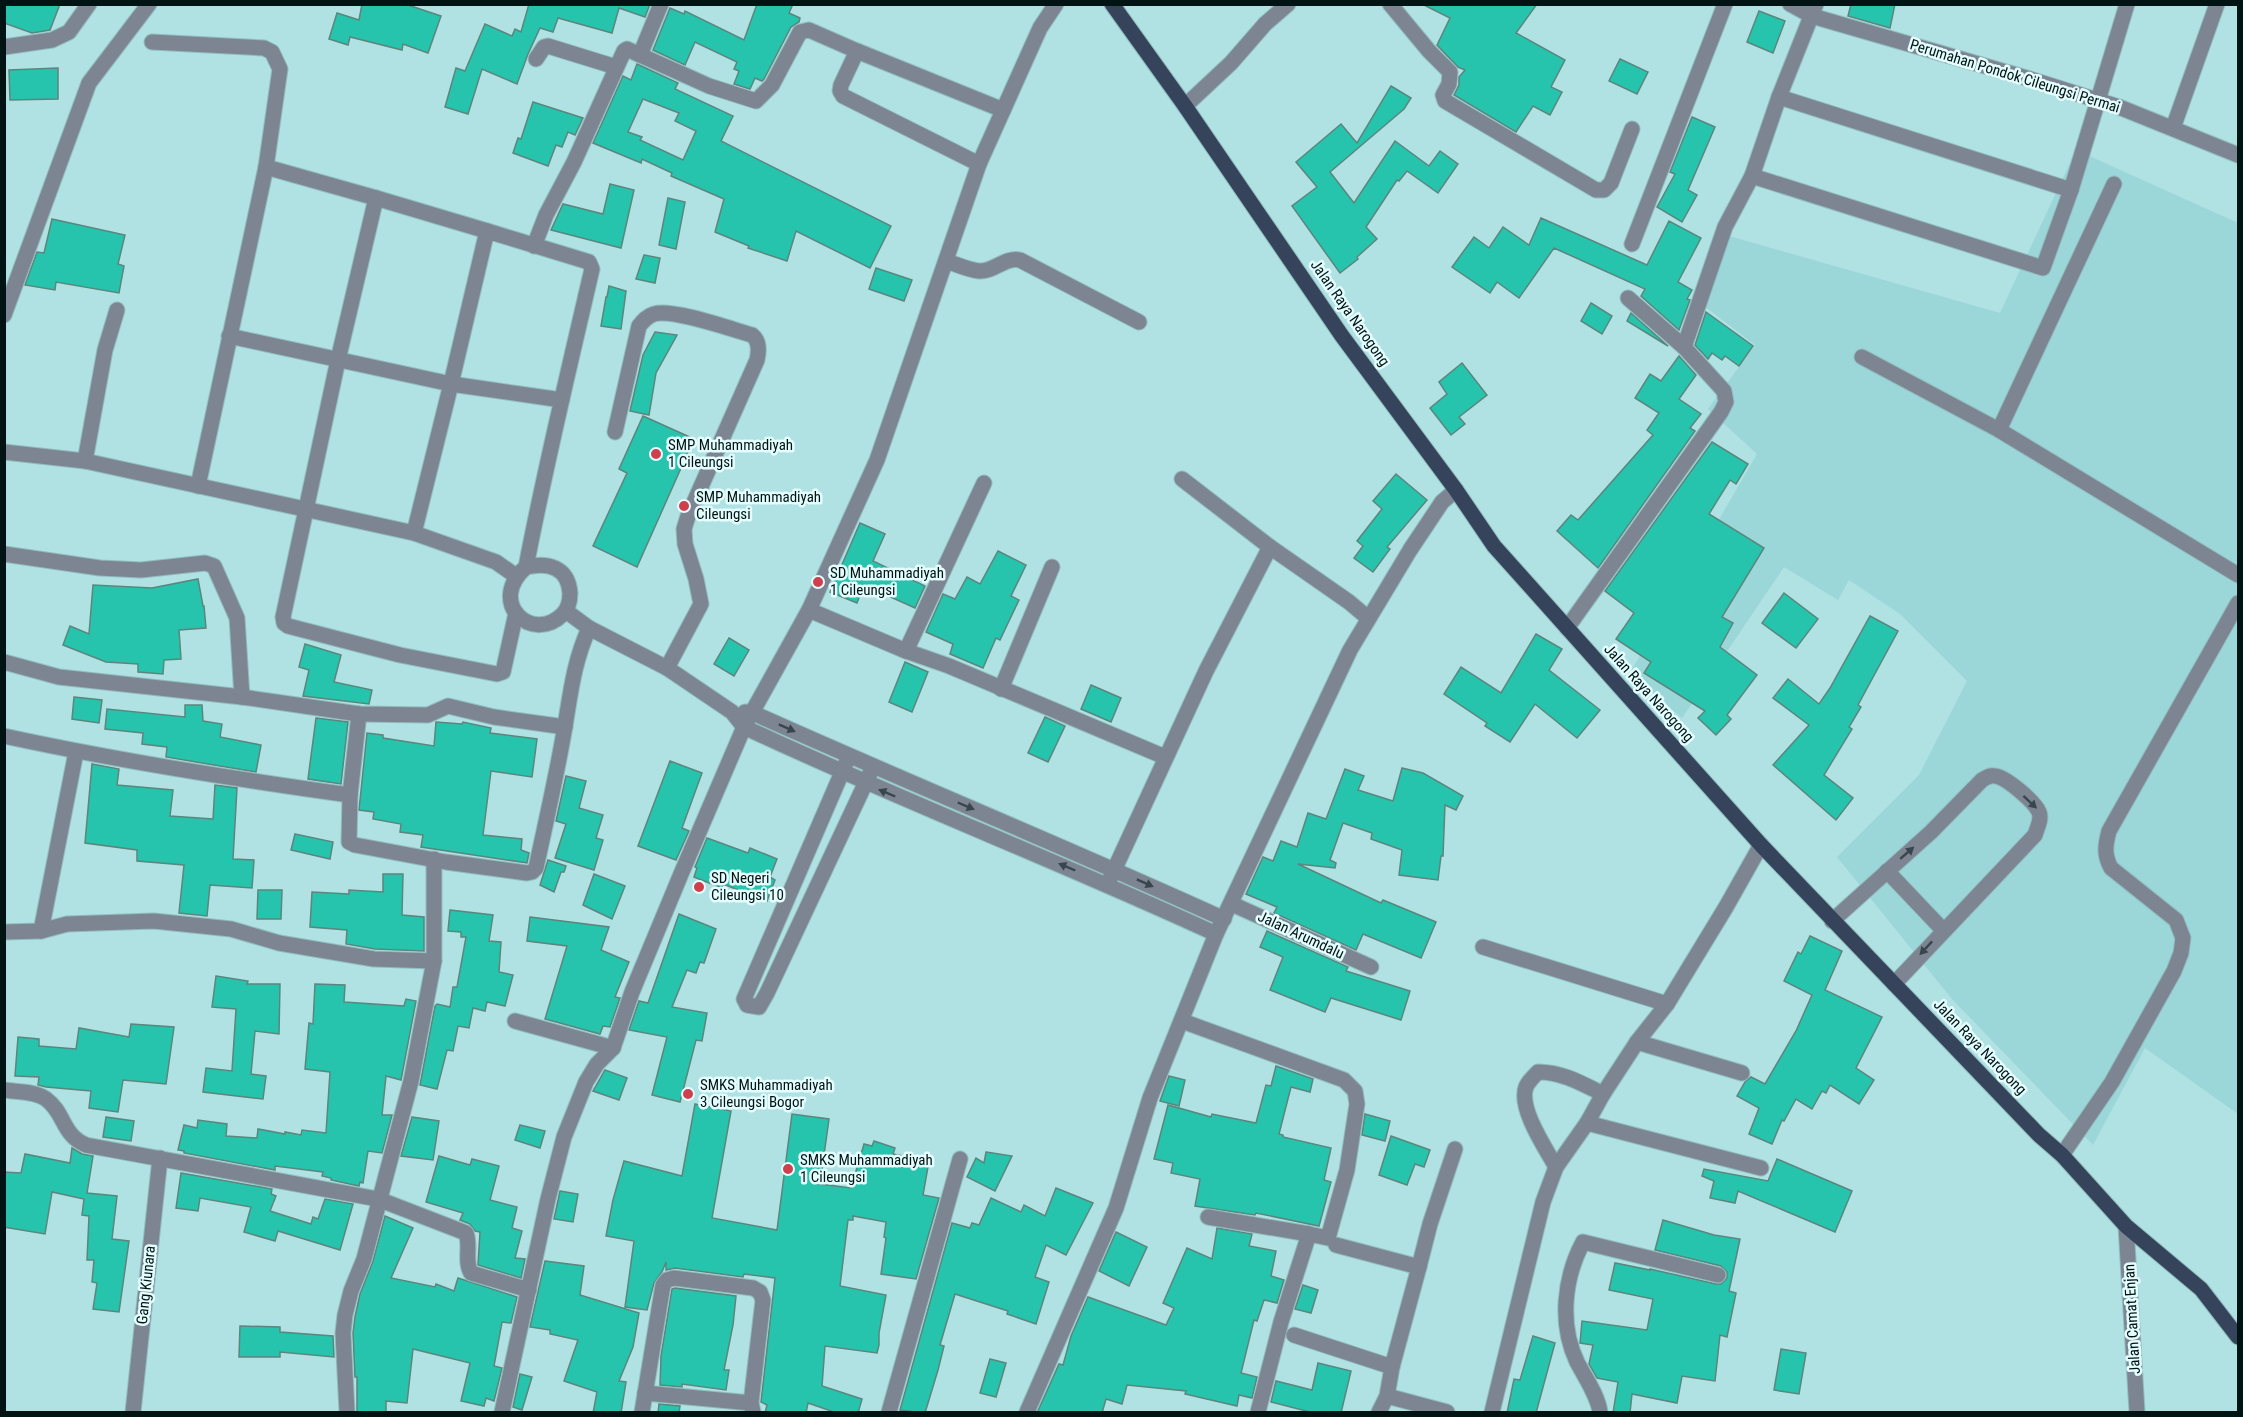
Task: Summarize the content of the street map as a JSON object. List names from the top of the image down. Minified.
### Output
{"streets":{"main road":["Jalan Raya Narogong"],"street":["Perumahan Pondok Cileungsi Permai","Jalan Arumdalu","Gang Kiunara","Jalan Camat Enjan"]},"crossings":[["Jalan Raya Narogong","Jalan Camat Enjan"]],"places":["SMP Muhammadiyah 1 Cileungsi","SMP Muhammadiyah Cileungsi","SD Muhammadiyah 1 Cileungsi","SD Negeri Cileungsi 10","SMKS Muhammadiyah 3 Cileungsi Bogor","SMKS Muhammadiyah 1 Cileungsi"]}
